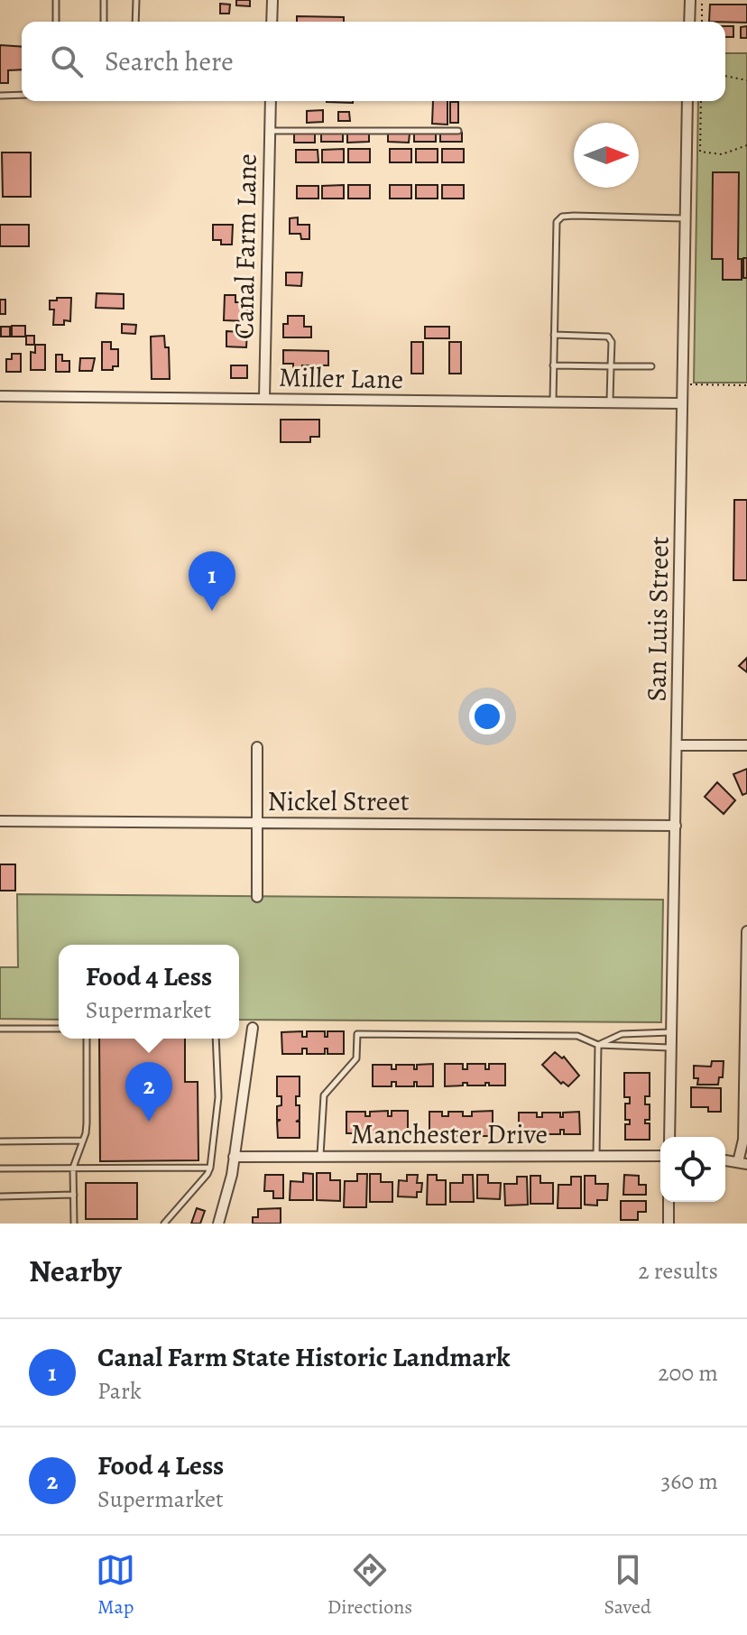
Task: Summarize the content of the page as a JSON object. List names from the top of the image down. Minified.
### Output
{"streets":{"street":["Canal Farm Lane","Miller Lane","San Luis Street","Nickel Street","Manchester Drive"]},"crossings":[["Canal Farm Lane","Miller Lane"],["Miller Lane","San Luis Street"],["San Luis Street","Nickel Street"]],"north":"right","page":{"search":"Search here","pins":["1","2"],"popup":["Food 4 Less","Supermarket"],"heading":["Nearby","2 results"],"list":[{"mark":"1","name":"Canal Farm State Historic Landmark","note":"Park","value":"200 m"},{"mark":"2","name":"Food 4 Less","note":"Supermarket","value":"360 m"}],"nav":["Map","Directions","Saved"]}}
